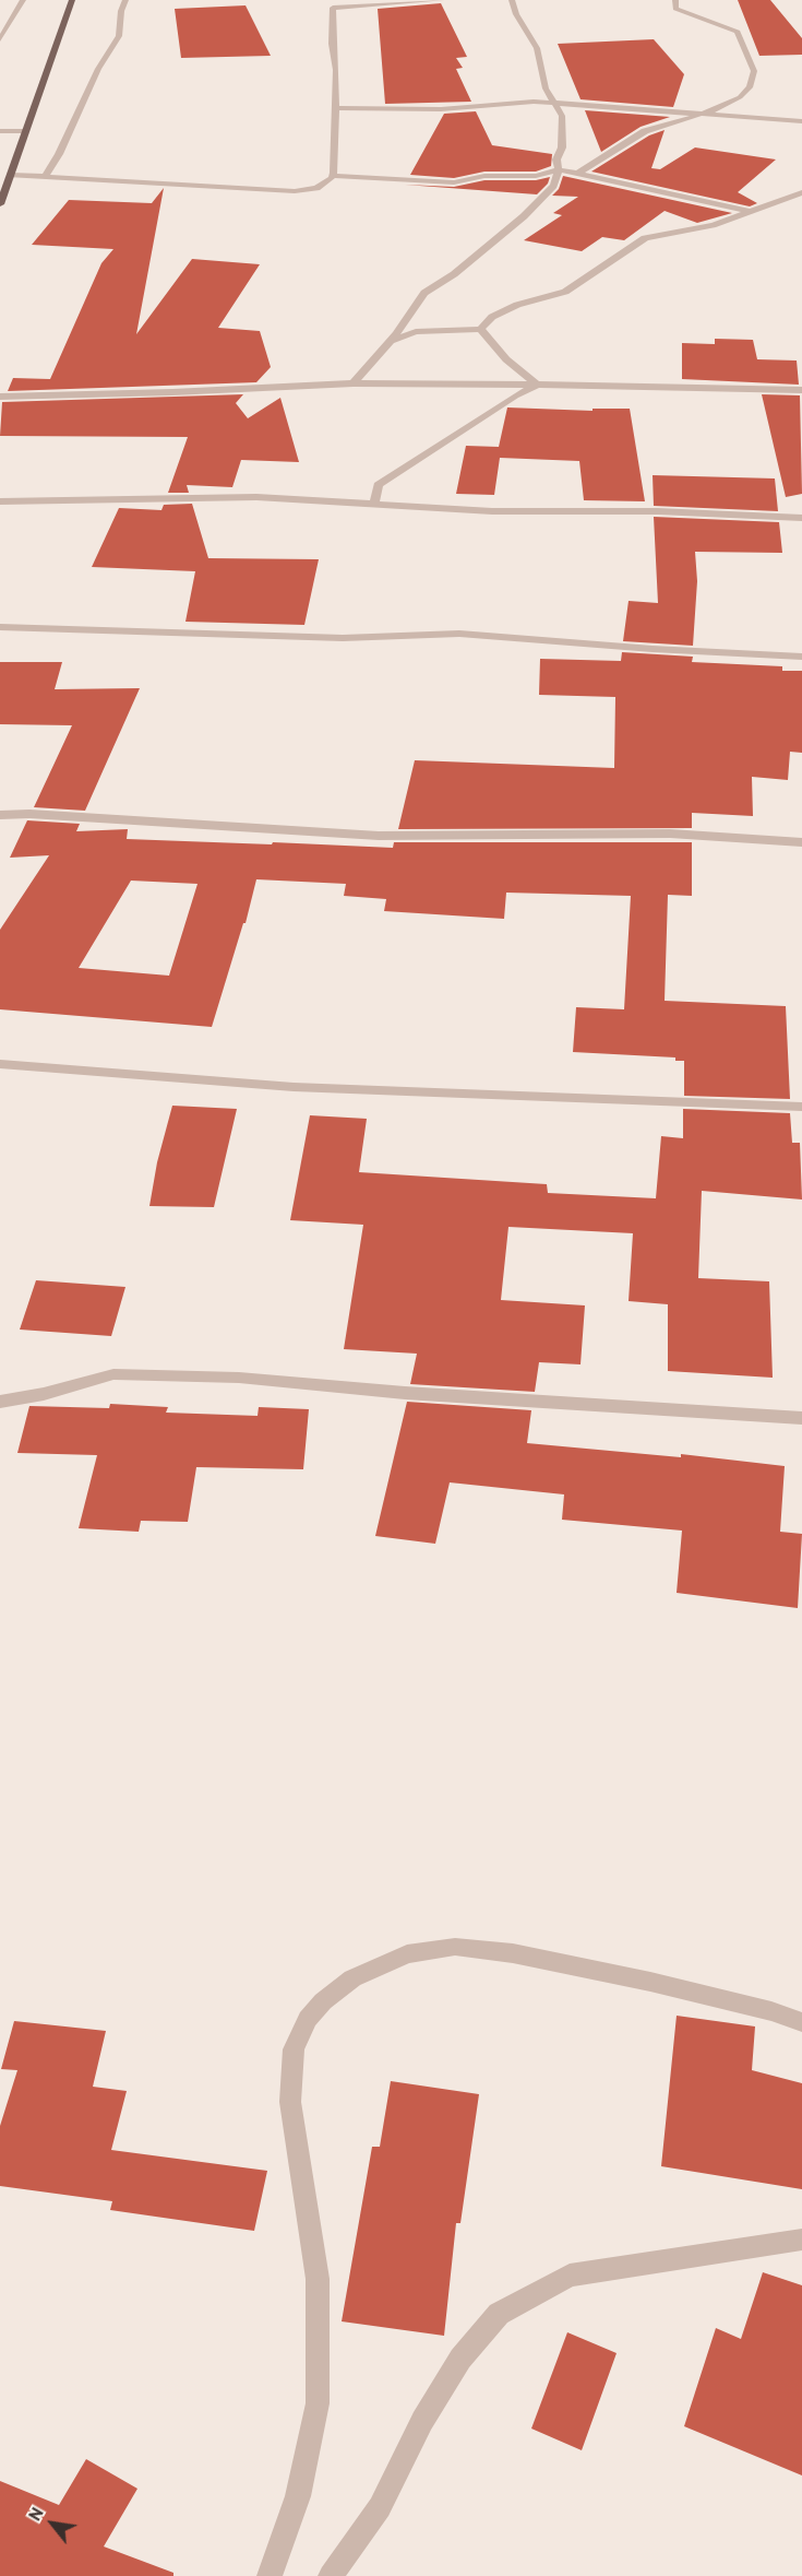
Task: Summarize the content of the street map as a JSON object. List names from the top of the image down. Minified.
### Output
{"north":"top left"}
